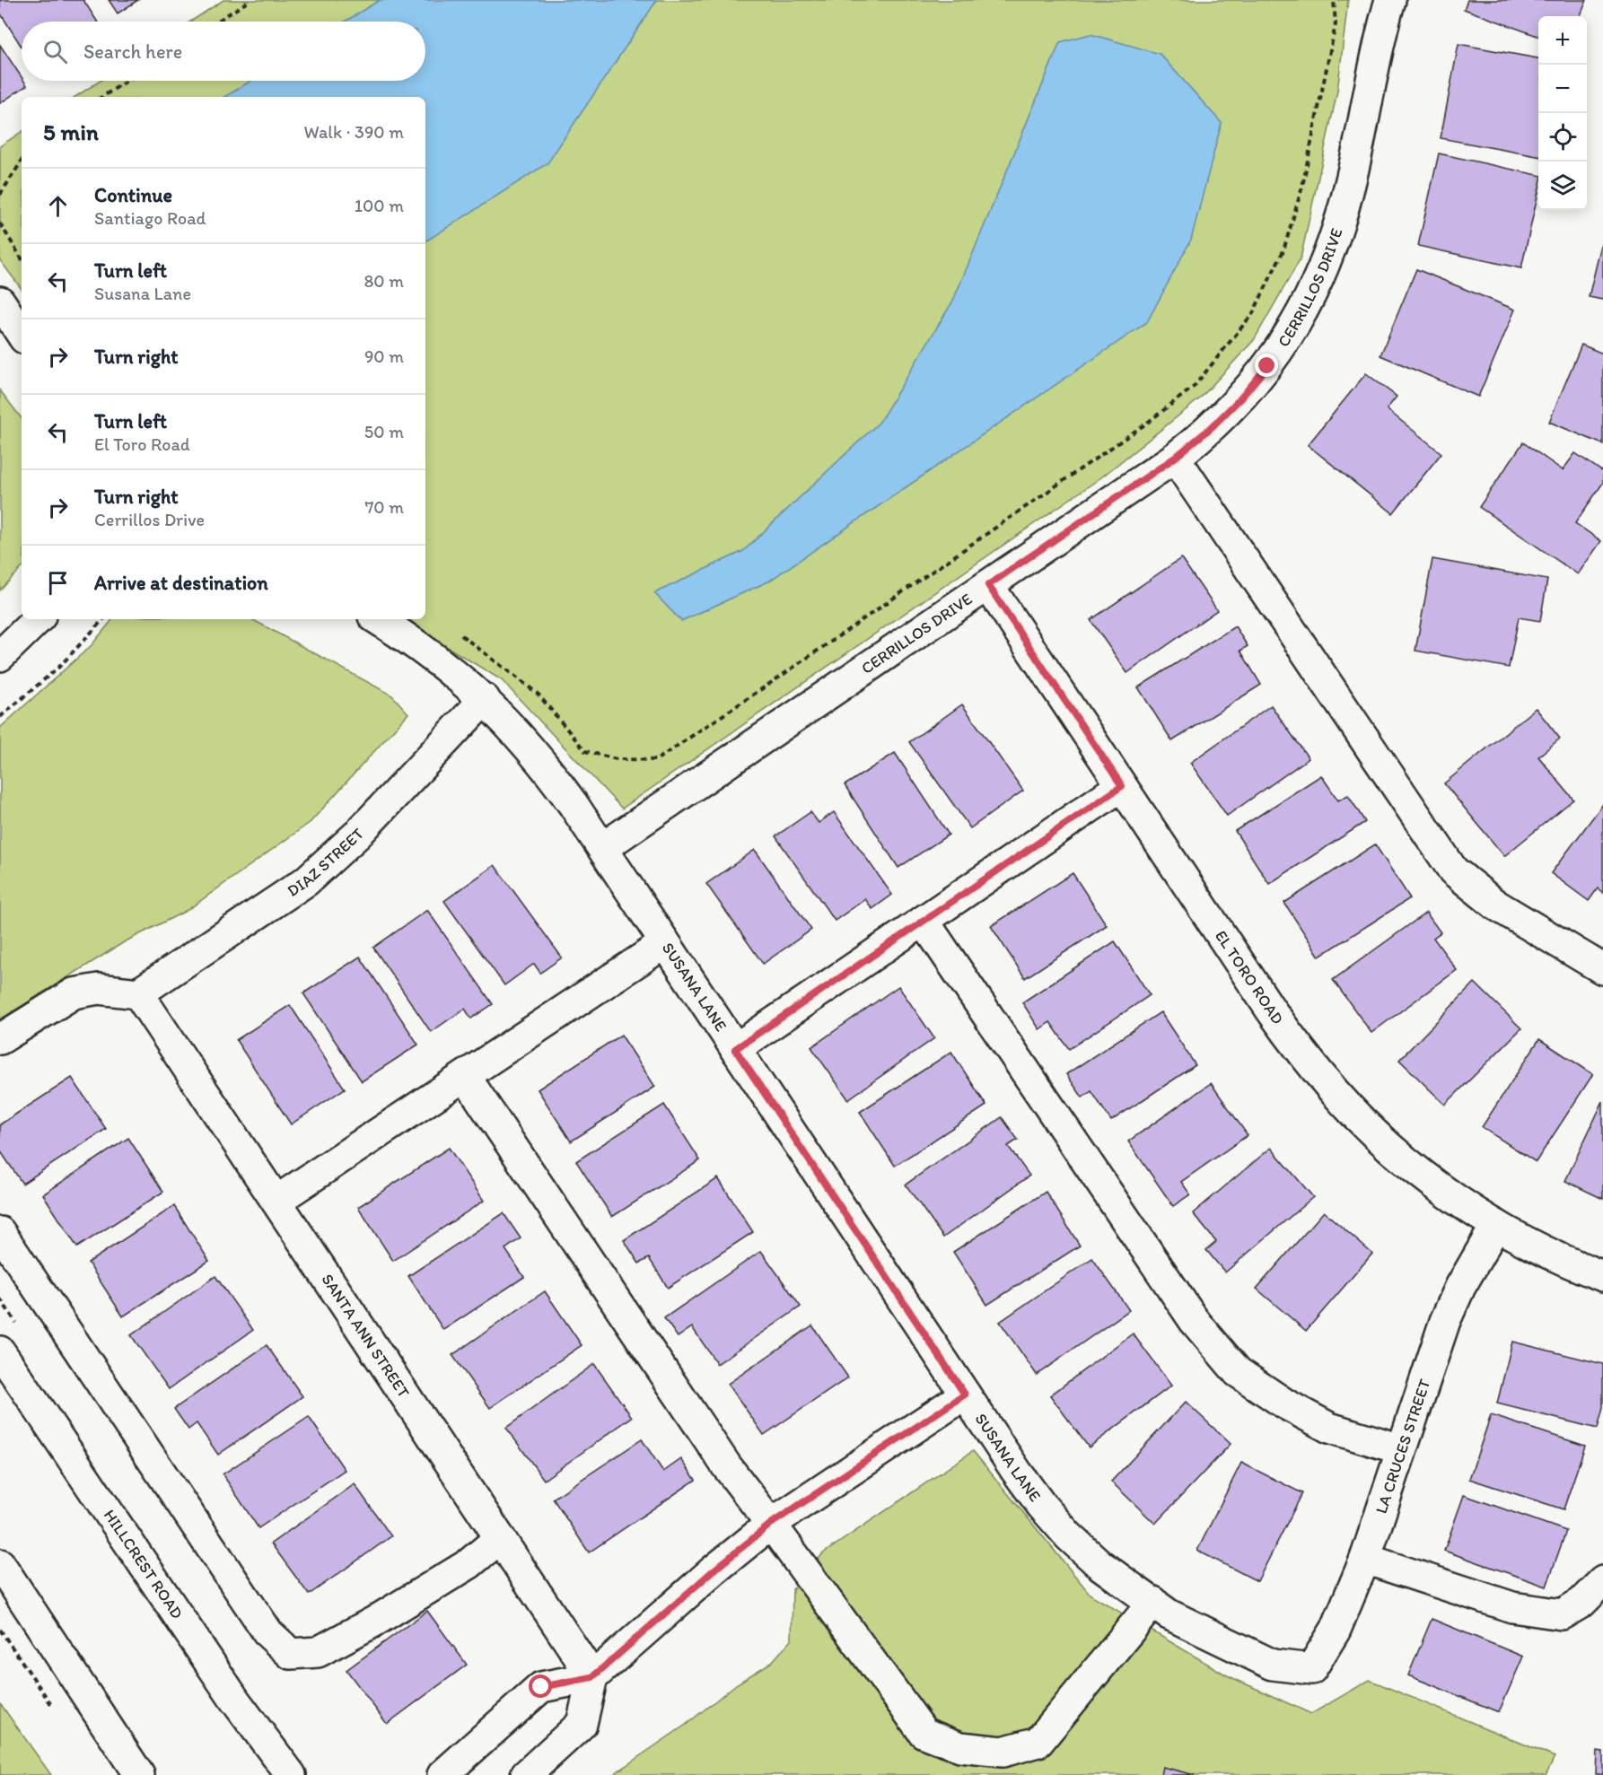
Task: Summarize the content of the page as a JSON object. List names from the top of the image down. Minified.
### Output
{"streets":{"street":["CERRILLOS DRIVE","DIAZ STREET","EL TORO ROAD","SUSANA LANE","SANTA ANN STREET","LA CRUCES STREET","HILLCREST ROAD"]},"crossings":[["CERRILLOS DRIVE","EL TORO ROAD"],["CERRILLOS DRIVE","SUSANA LANE"],["DIAZ STREET","SUSANA LANE"],["DIAZ STREET","SANTA ANN STREET"],["EL TORO ROAD","LA CRUCES STREET"],["SUSANA LANE","LA CRUCES STREET"]],"page":{"map_buttons":["+","−"],"search":"Search here","heading":["5 min","Walk · 390 m"],"list":[["Continue","Santiago Road","100 m"],["Turn left","Susana Lane","80 m"],["Turn right","90 m"],["Turn left","El Toro Road","50 m"],["Turn right","Cerrillos Drive","70 m"],"Arrive at destination"]}}
